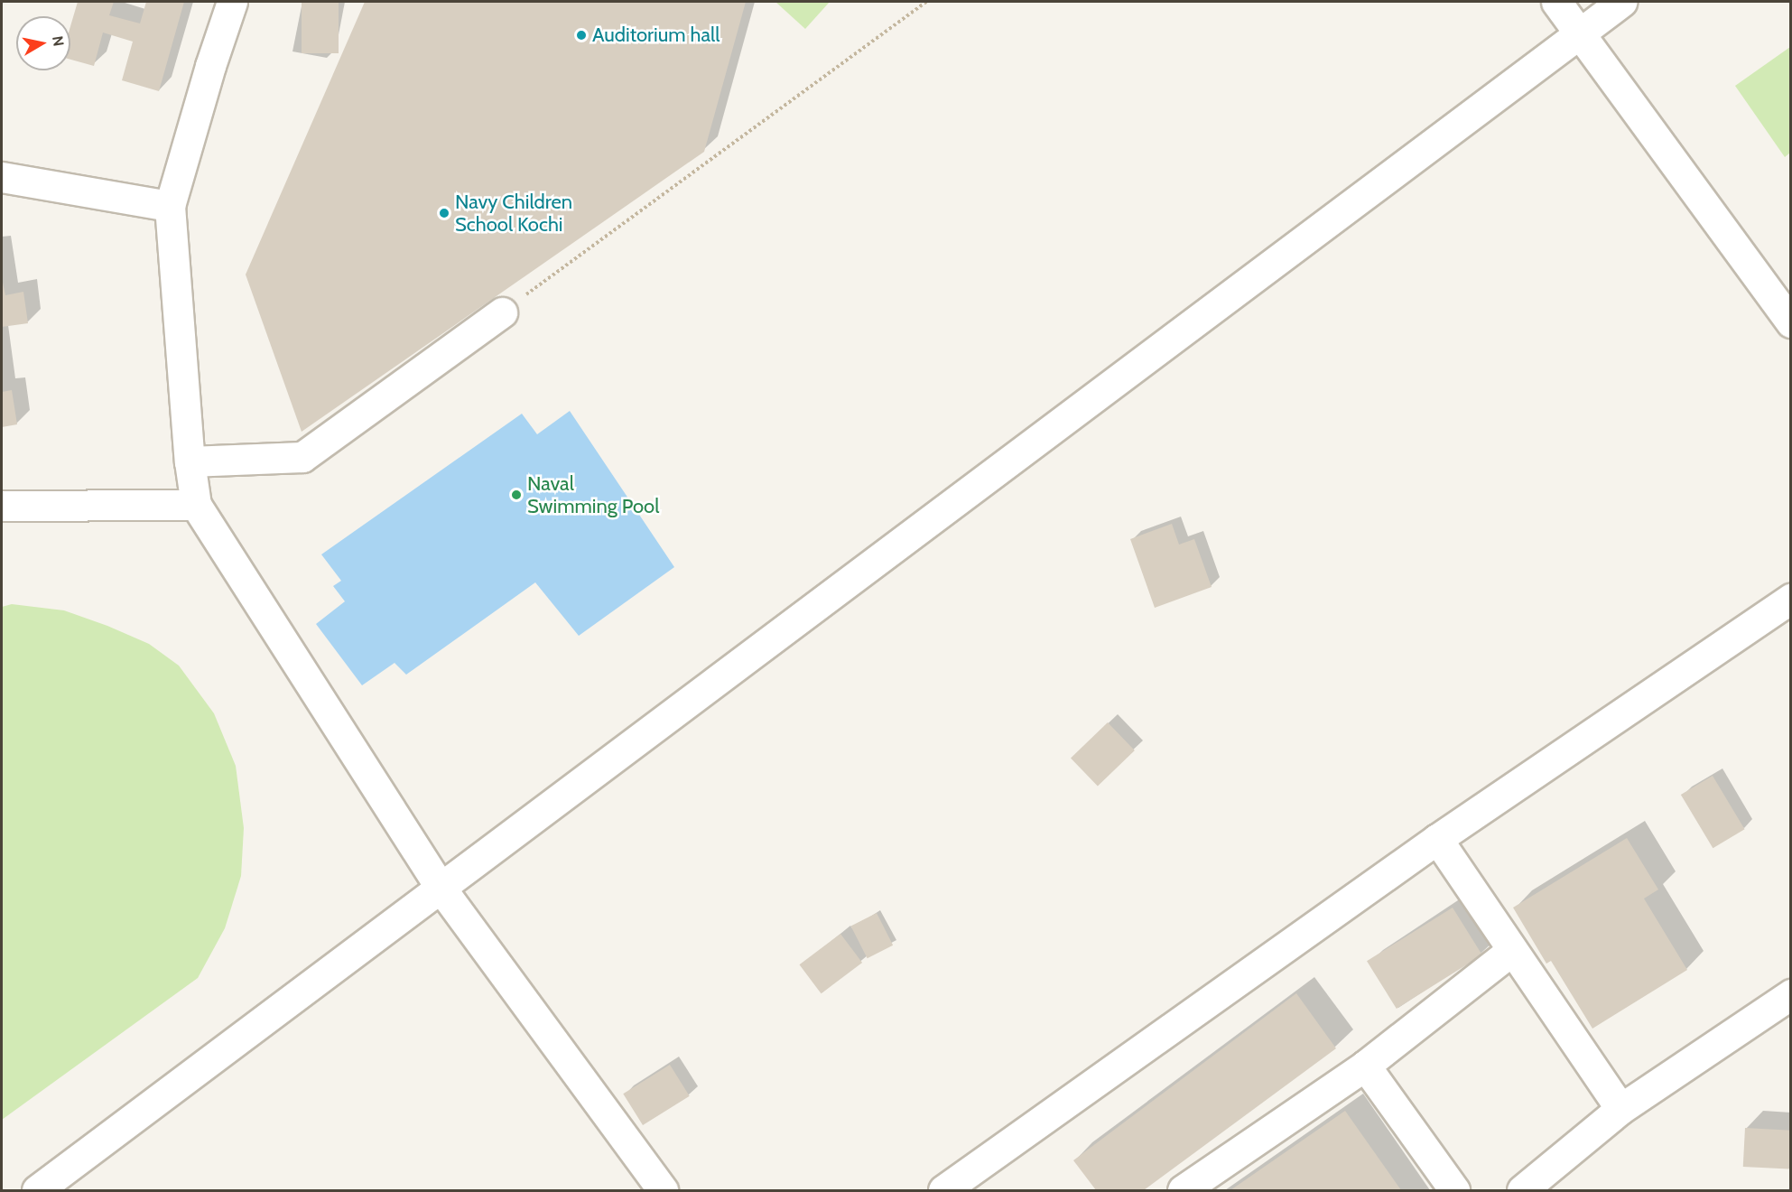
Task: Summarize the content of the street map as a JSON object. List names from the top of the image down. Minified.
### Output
{"places":["Auditorium hall","Navy Children School Kochi","Naval Swimming Pool"],"north":"right"}
